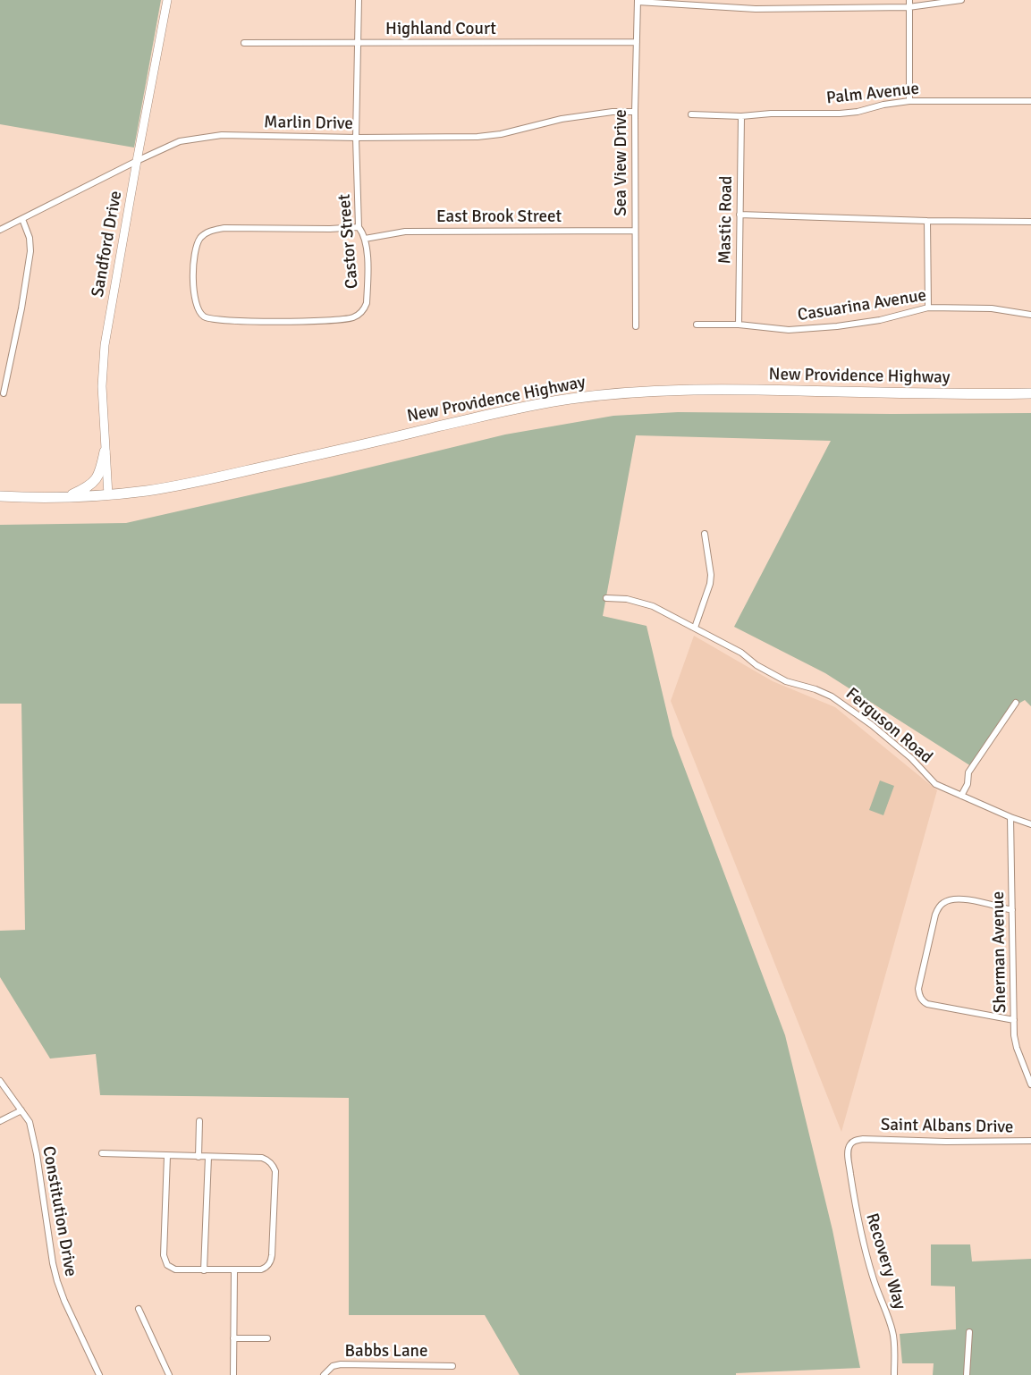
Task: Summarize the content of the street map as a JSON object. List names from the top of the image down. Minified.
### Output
{"streets":{"highway":["New Providence Highway"],"street":["Highland Court","Palm Avenue","Marlin Drive","Sea View Drive","East Brook Street","Mastic Road","Castor Street","Sandford Drive","Casuarina Avenue","Ferguson Road","Sherman Avenue","Saint Albans Drive","Constitution Drive","Recovery Way","Babbs Lane"]},"crossings":[["Highland Court","Sea View Drive"],["Highland Court","Castor Street"],["Palm Avenue","Mastic Road"],["Marlin Drive","Sea View Drive"],["Marlin Drive","Castor Street"],["Marlin Drive","Sandford Drive"],["Sea View Drive","East Brook Street"],["East Brook Street","Castor Street"],["Mastic Road","Casuarina Avenue"],["Sandford Drive","New Providence Highway"],["Ferguson Road","Sherman Avenue"],["Saint Albans Drive","Recovery Way"]]}
